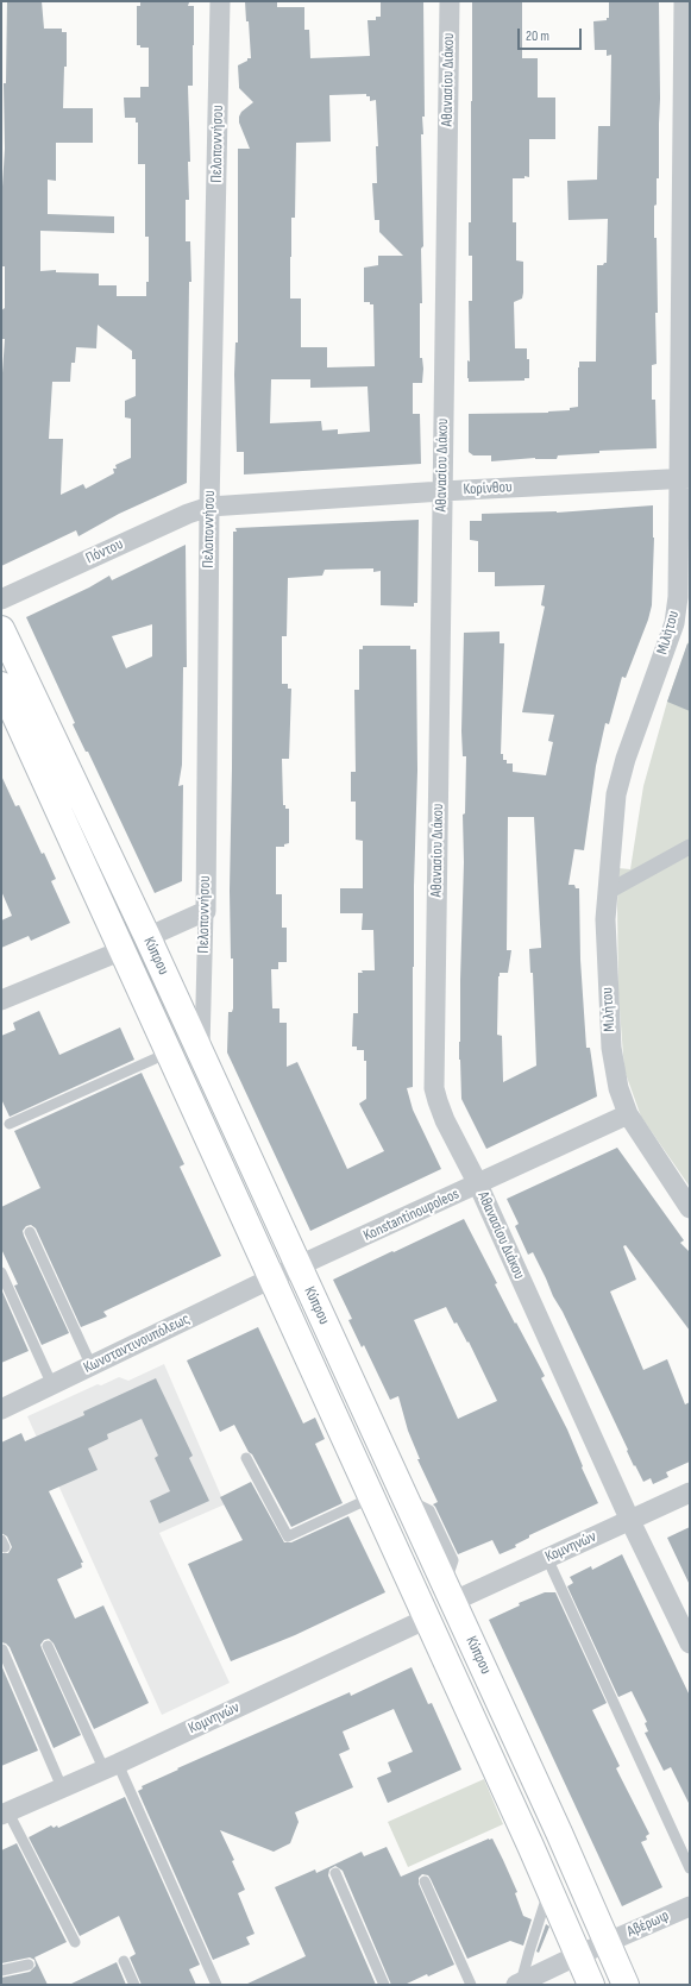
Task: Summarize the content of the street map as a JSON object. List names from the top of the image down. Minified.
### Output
{"streets":{"main road":["Κύπρου"],"street":["Αθανασίου Διάκου","Πελοποννήσου","Κορίνθου","Πόντου","Μιλήτου","Konstantinoupoleos","Κωνσταντινουπόλεως","Κομνηνών","Αβέρωφ"]},"crossings":[["Αθανασίου Διάκου","Κορίνθου"],["Αθανασίου Διάκου","Konstantinoupoleos"],["Αθανασίου Διάκου","Κομνηνών"],["Πελοποννήσου","Κορίνθου"],["Πελοποννήσου","Πόντου"],["Πελοποννήσου","Κύπρου"],["Κορίνθου","Πόντου"],["Κορίνθου","Μιλήτου"],["Μιλήτου","Konstantinoupoleos"],["Κύπρου","Konstantinoupoleos"],["Κύπρου","Κωνσταντινουπόλεως"],["Κύπρου","Κομνηνών"],["Κύπρου","Αβέρωφ"],["Konstantinoupoleos","Κωνσταντινουπόλεως"]],"scale_bar":"20 m"}
